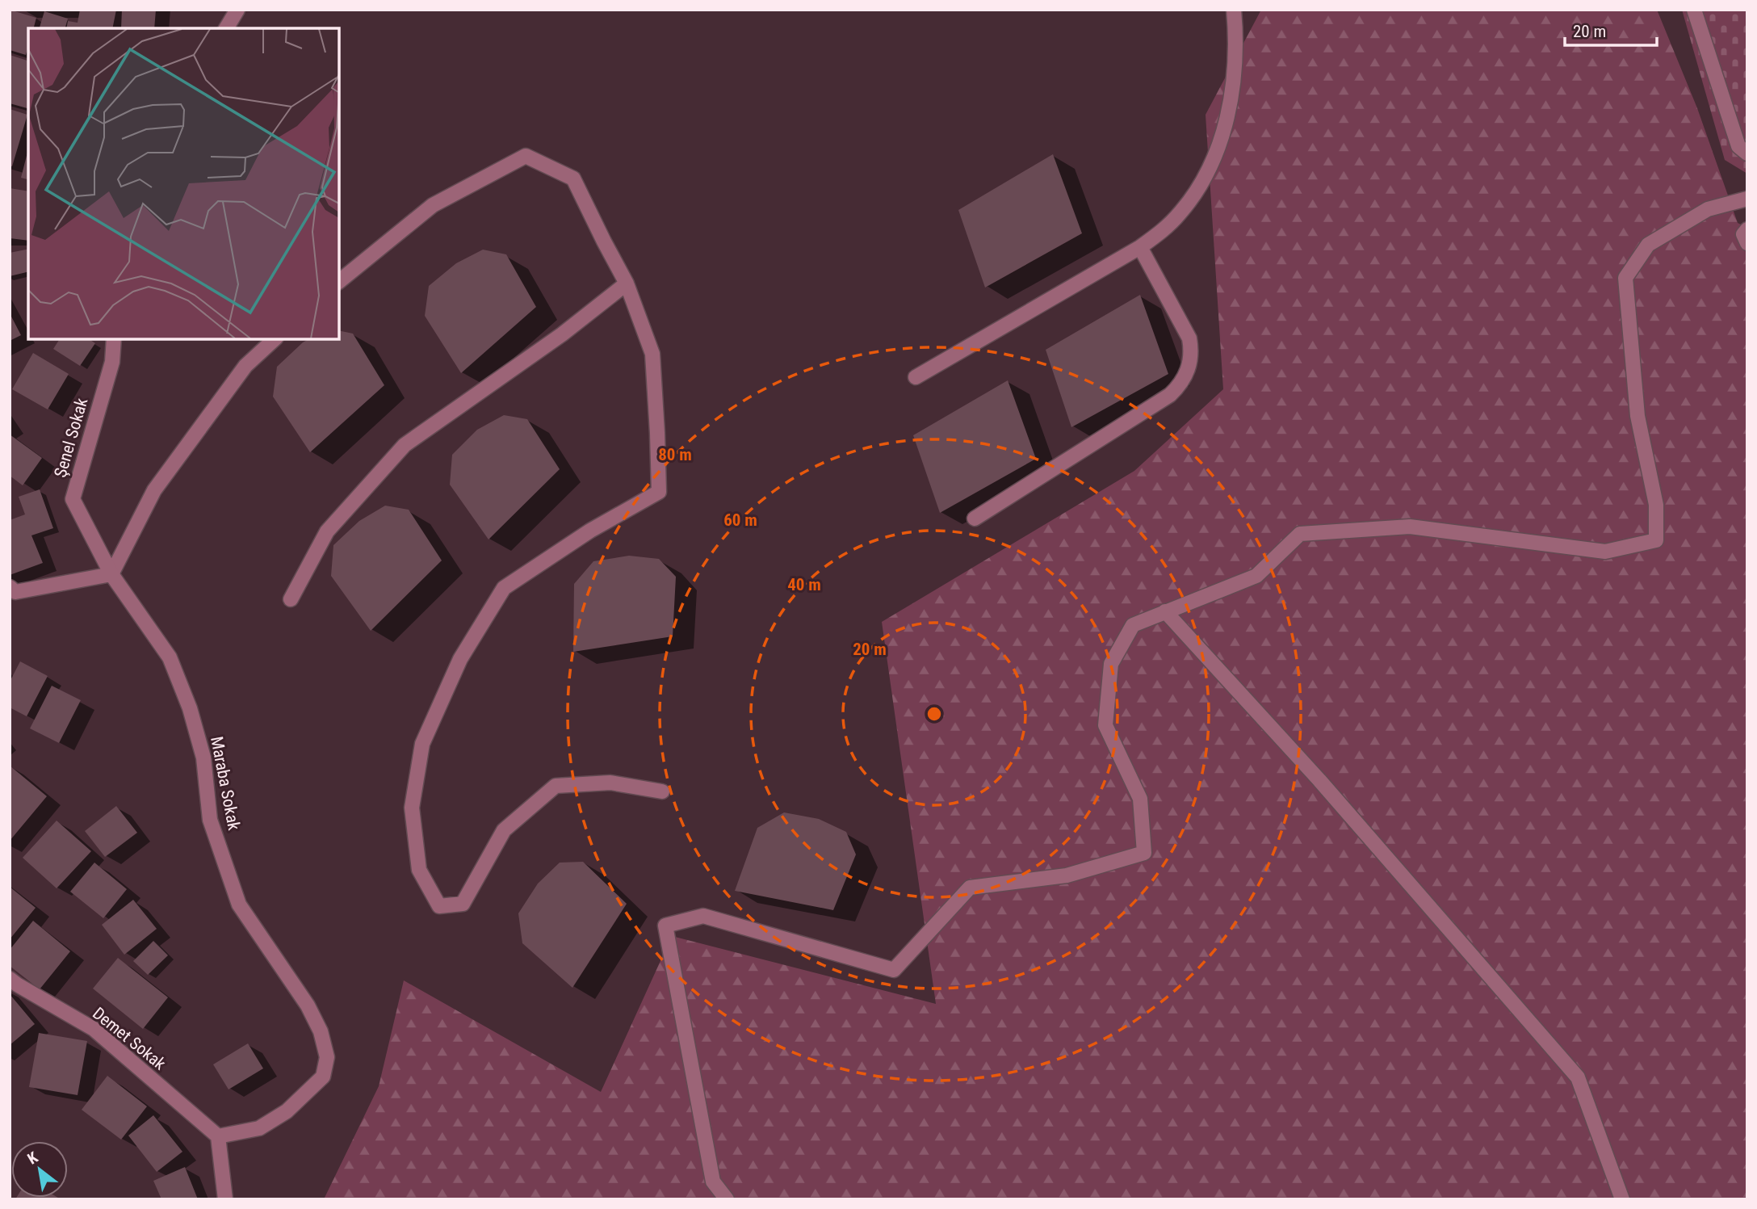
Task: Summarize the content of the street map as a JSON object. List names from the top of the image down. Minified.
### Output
{"streets":{"street":["Şenel Sokak","Maraba Sokak","Demet Sokak"]},"crossings":[["Şenel Sokak","Maraba Sokak"],["Maraba Sokak","Demet Sokak"]],"scale_bar":"20 m","north":"top left","rings":["80 m","60 m","40 m","20 m"]}
